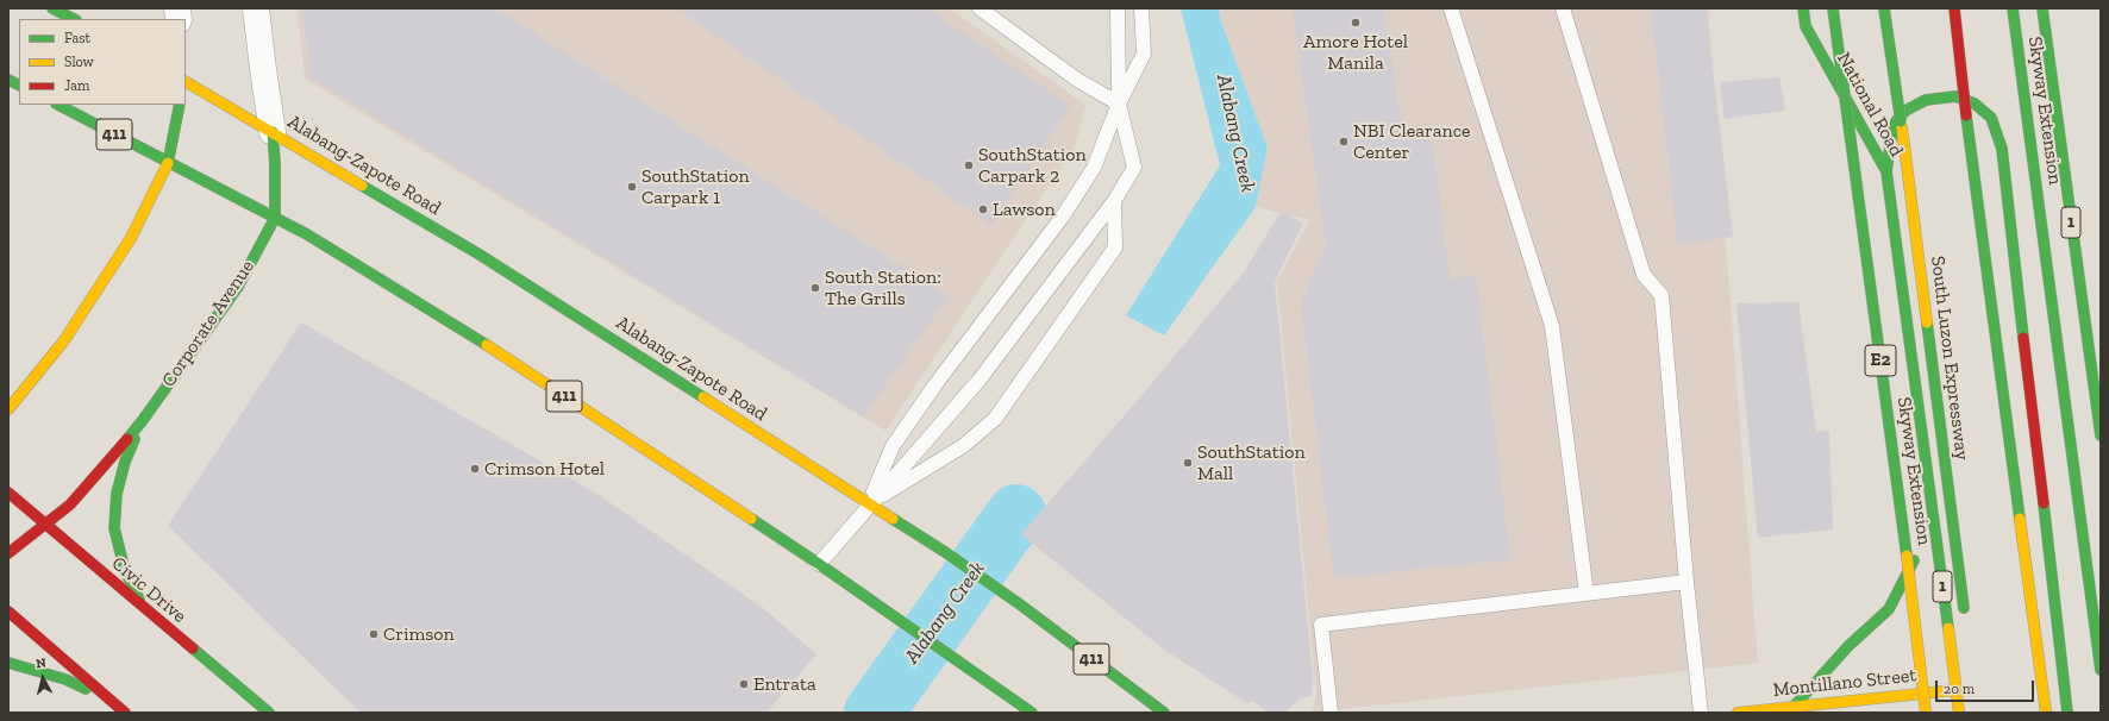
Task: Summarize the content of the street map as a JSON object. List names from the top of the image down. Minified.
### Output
{"streets":{"main road":["National Road","Skyway Extension","411","Alabang-Zapote Road","1","Corporate Avenue","South Luzon Expressway","E2","Civic Drive","Montillano Street"]},"crossings":[["National Road","Montillano Street"],["411","Corporate Avenue"],["Alabang-Zapote Road","Corporate Avenue"],["Corporate Avenue","Civic Drive"]],"water":["Alabang Creek"],"places":["Amore Hotel Manila","NBI Clearance Center","SouthStation Carpark 2","SouthStation Carpark 1","Lawson","South Station: The Grills","SouthStation Mall","Crimson Hotel","Crimson","Entrata"],"legend":["Fast","Slow","Jam"],"scale_bar":"20 m","north":"top"}
